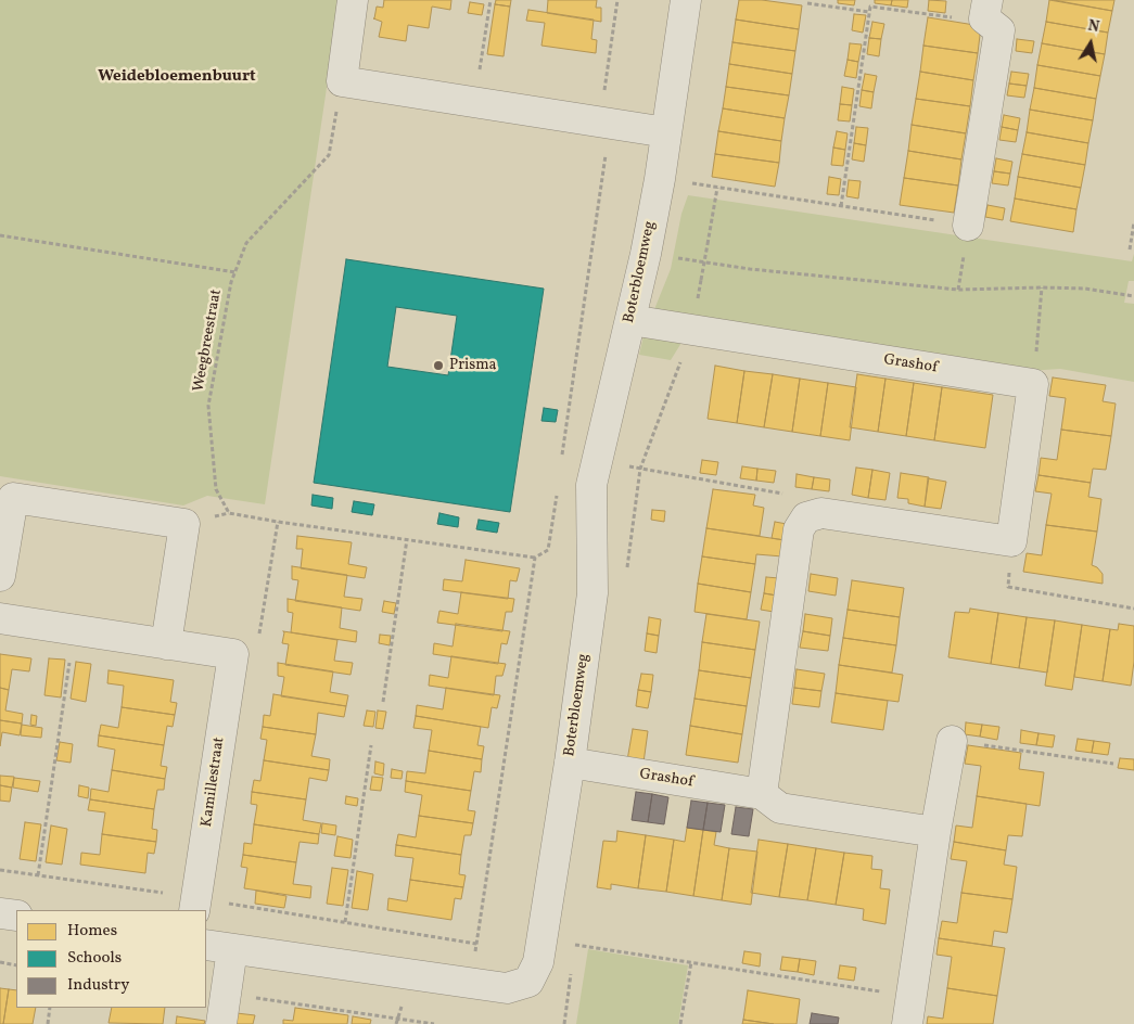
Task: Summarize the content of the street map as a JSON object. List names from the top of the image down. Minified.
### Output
{"streets":{"street":["Boterbloemweg","Grashof","Kamillestraat"],"path":["Weegbreestraat"]},"crossings":[["Boterbloemweg","Grashof"]],"districts":["Weidebloemenbuurt"],"places":["Prisma"],"legend":["Homes","Schools","Industry"],"north":"top"}
